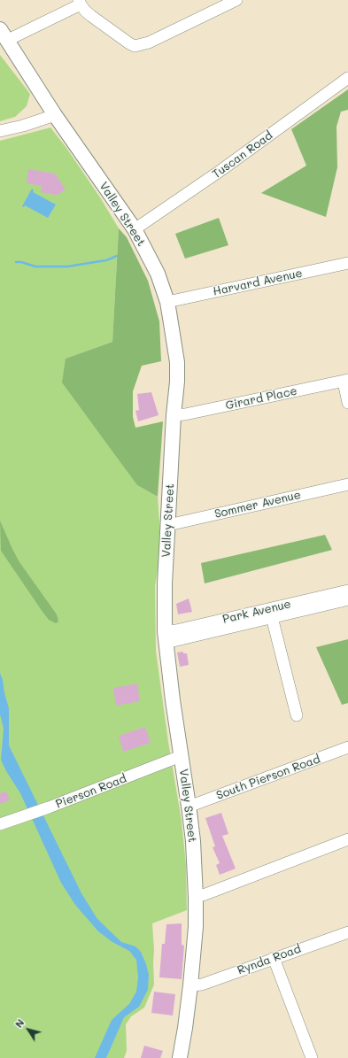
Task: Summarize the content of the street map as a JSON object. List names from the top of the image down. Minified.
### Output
{"streets":{"main road":["Valley Street"],"street":["Tuscan Road","Harvard Avenue","Girard Place","Sommer Avenue","Park Avenue","South Pierson Road","Pierson Road","Rynda Road"]},"crossings":[["Tuscan Road","Valley Street"],["Valley Street","Harvard Avenue"],["Valley Street","Girard Place"],["Valley Street","Sommer Avenue"],["Valley Street","Park Avenue"],["Valley Street","South Pierson Road"],["Valley Street","Pierson Road"],["Valley Street","Rynda Road"]],"north":"top left"}
